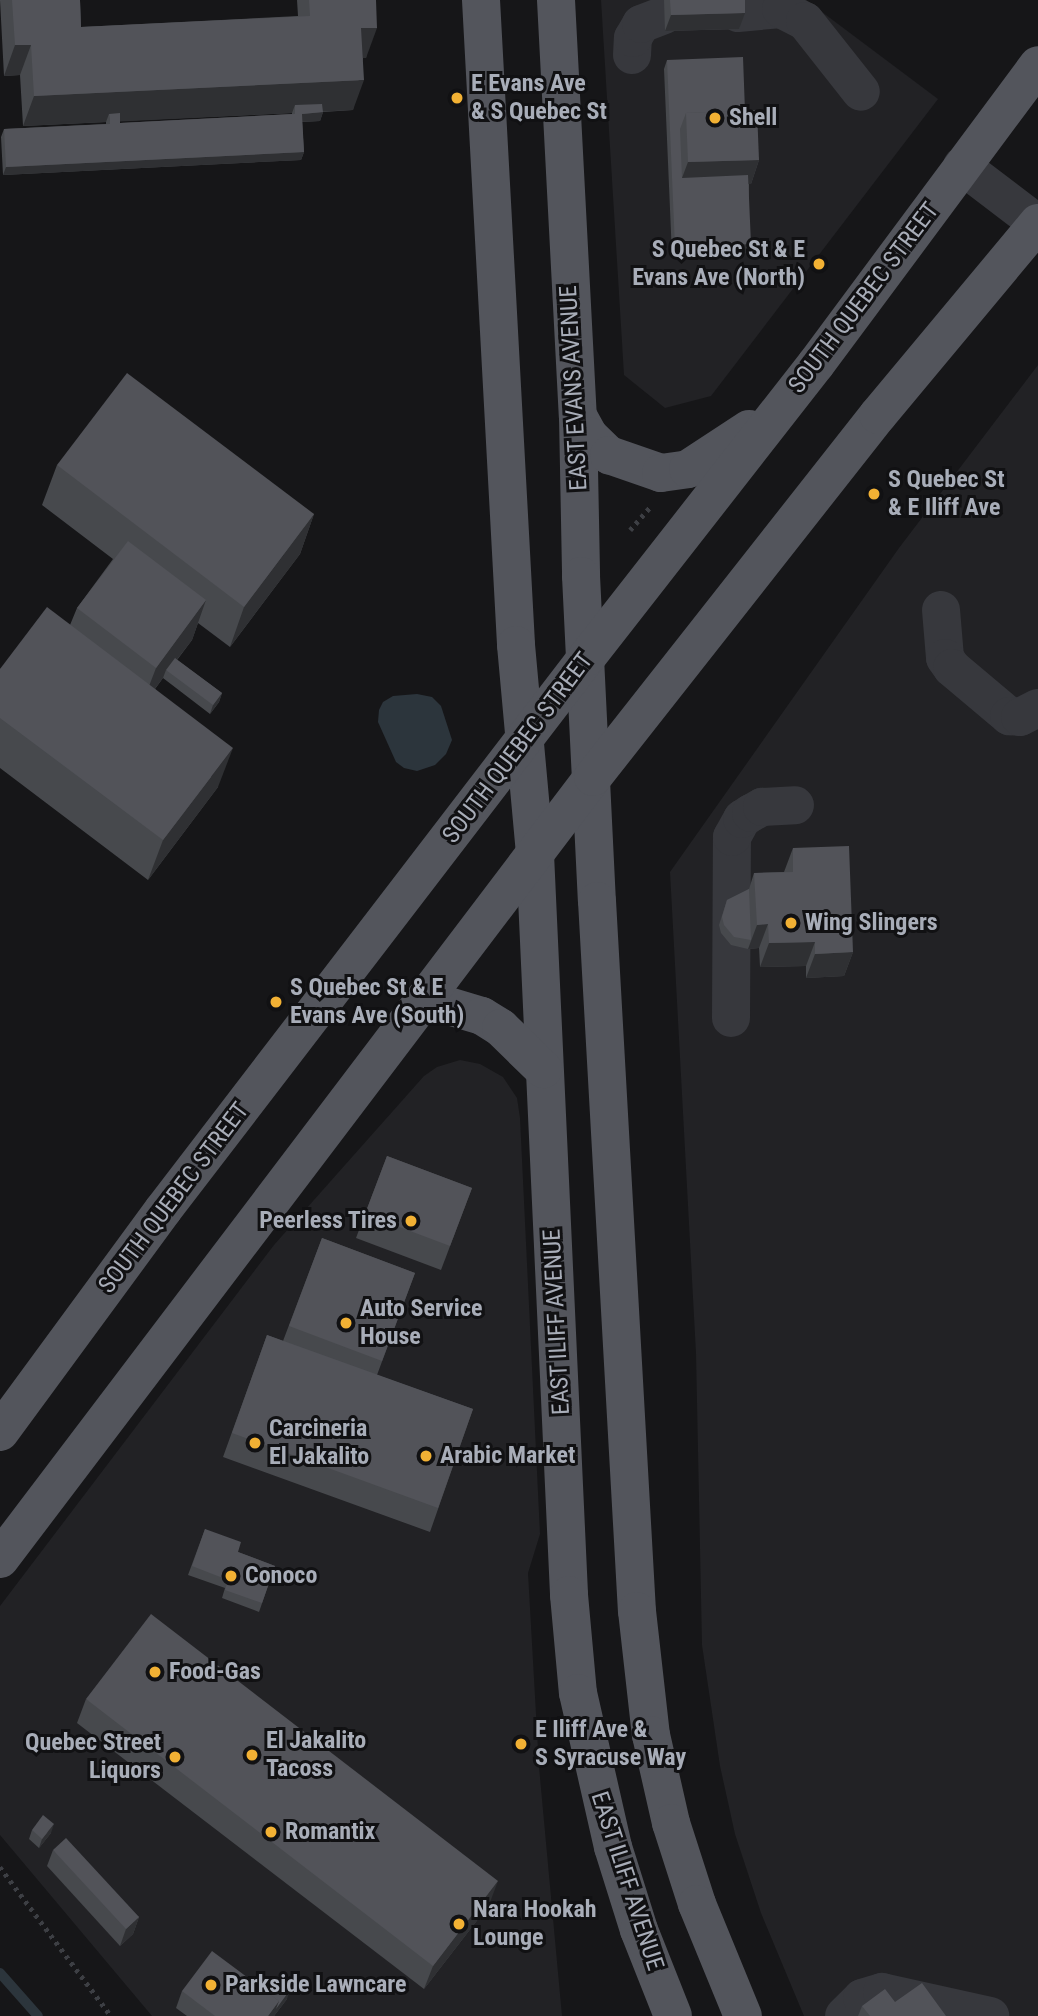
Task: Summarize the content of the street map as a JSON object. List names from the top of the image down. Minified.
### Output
{"streets":{"main road":["SOUTH QUEBEC STREET","EAST EVANS AVENUE","EAST ILIFF AVENUE"]},"crossings":[["SOUTH QUEBEC STREET","EAST EVANS AVENUE"],["SOUTH QUEBEC STREET","EAST ILIFF AVENUE"]],"places":["E Evans Ave & S Quebec St","Shell","S Quebec St & E Evans Ave (North)","S Quebec St & E Iliff Ave","Wing Slingers","S Quebec St & E Evans Ave (South)","Peerless Tires","Auto Service House","Carcineria El Jakalito","Arabic Market","Conoco","Food-Gas","E Iliff Ave & S Syracuse Way","El Jakalito Tacoss","Quebec Street Liquors","Romantix","Nara Hookah Lounge","Parkside Lawncare"]}
